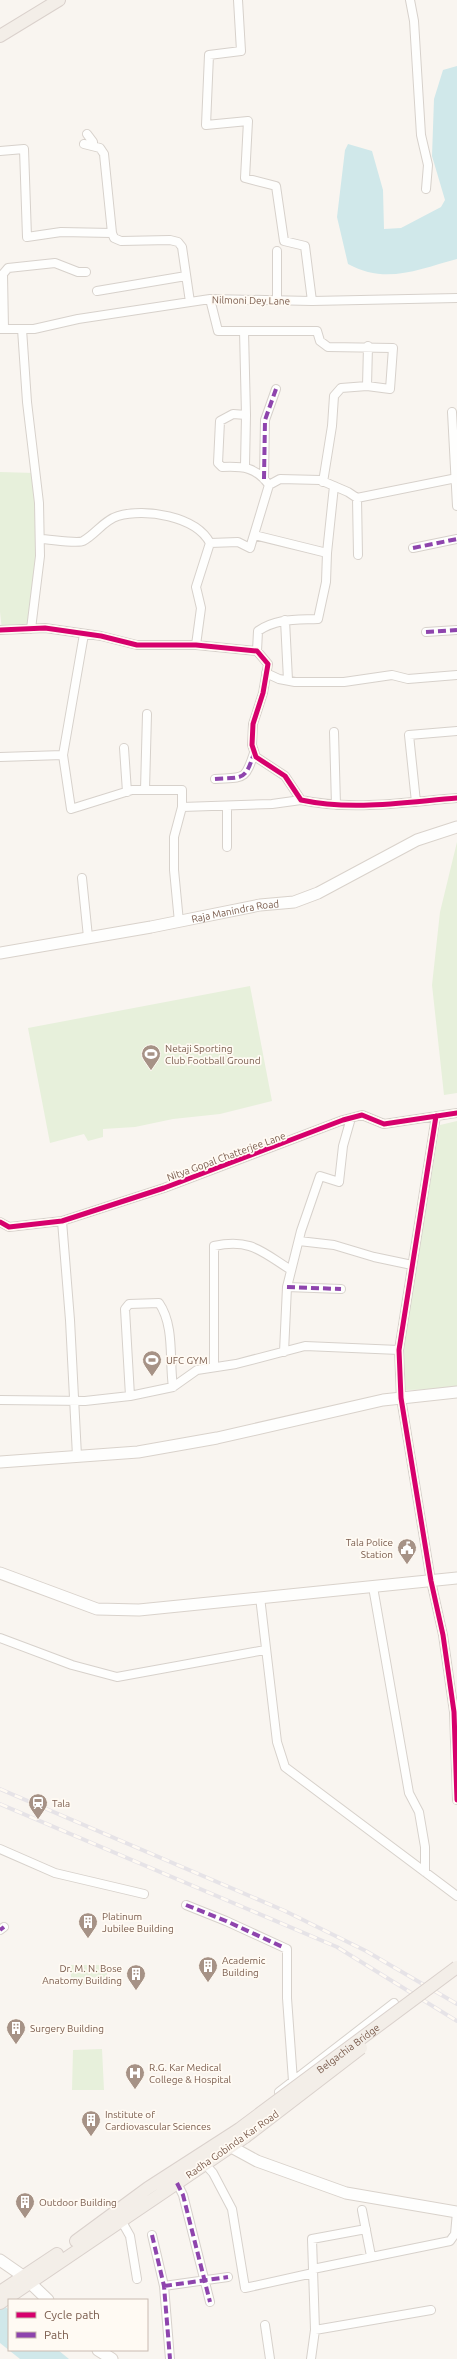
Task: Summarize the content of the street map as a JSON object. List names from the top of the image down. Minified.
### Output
{"streets":{"main road":["Belgachia Bridge","Radha Gobinda Kar Road"],"street":["Nilmoni Dey Lane","Raja Manindra Road","Nitya Gopal Chatterjee Lane"]},"crossings":[["Belgachia Bridge","Radha Gobinda Kar Road"]],"places":{"sports":["Netaji Sporting Club Football Ground","UFC GYM"],"public building":["Tala Police Station"],"station":["Tala"],"building":["Platinum Jubilee Building","Academic Building","Dr. M. N. Bose Anatomy Building","Surgery Building","Institute of Cardiovascular Sciences","Outdoor Building"],"hospital":["R.G. Kar Medical College & Hospital"]},"legend":["Cycle path","Path"]}
